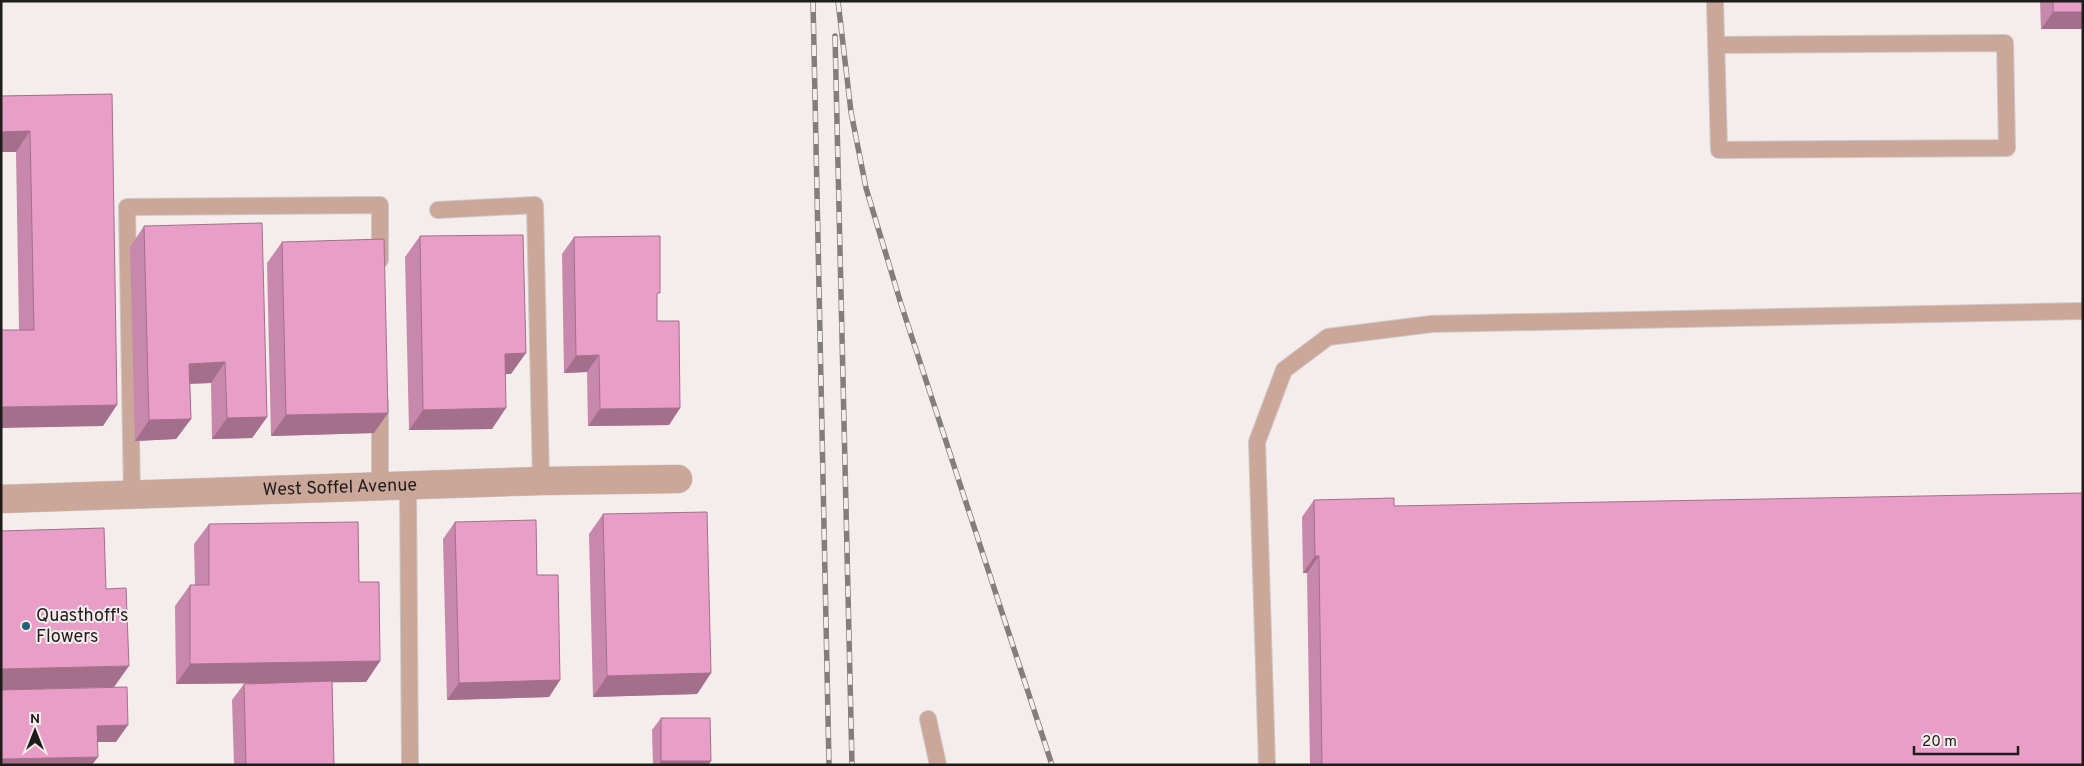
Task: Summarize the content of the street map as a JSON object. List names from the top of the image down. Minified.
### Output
{"streets":{"street":["West Soffel Avenue"]},"places":["Quasthoff's Flowers"],"scale_bar":"20 m","north":"top"}
